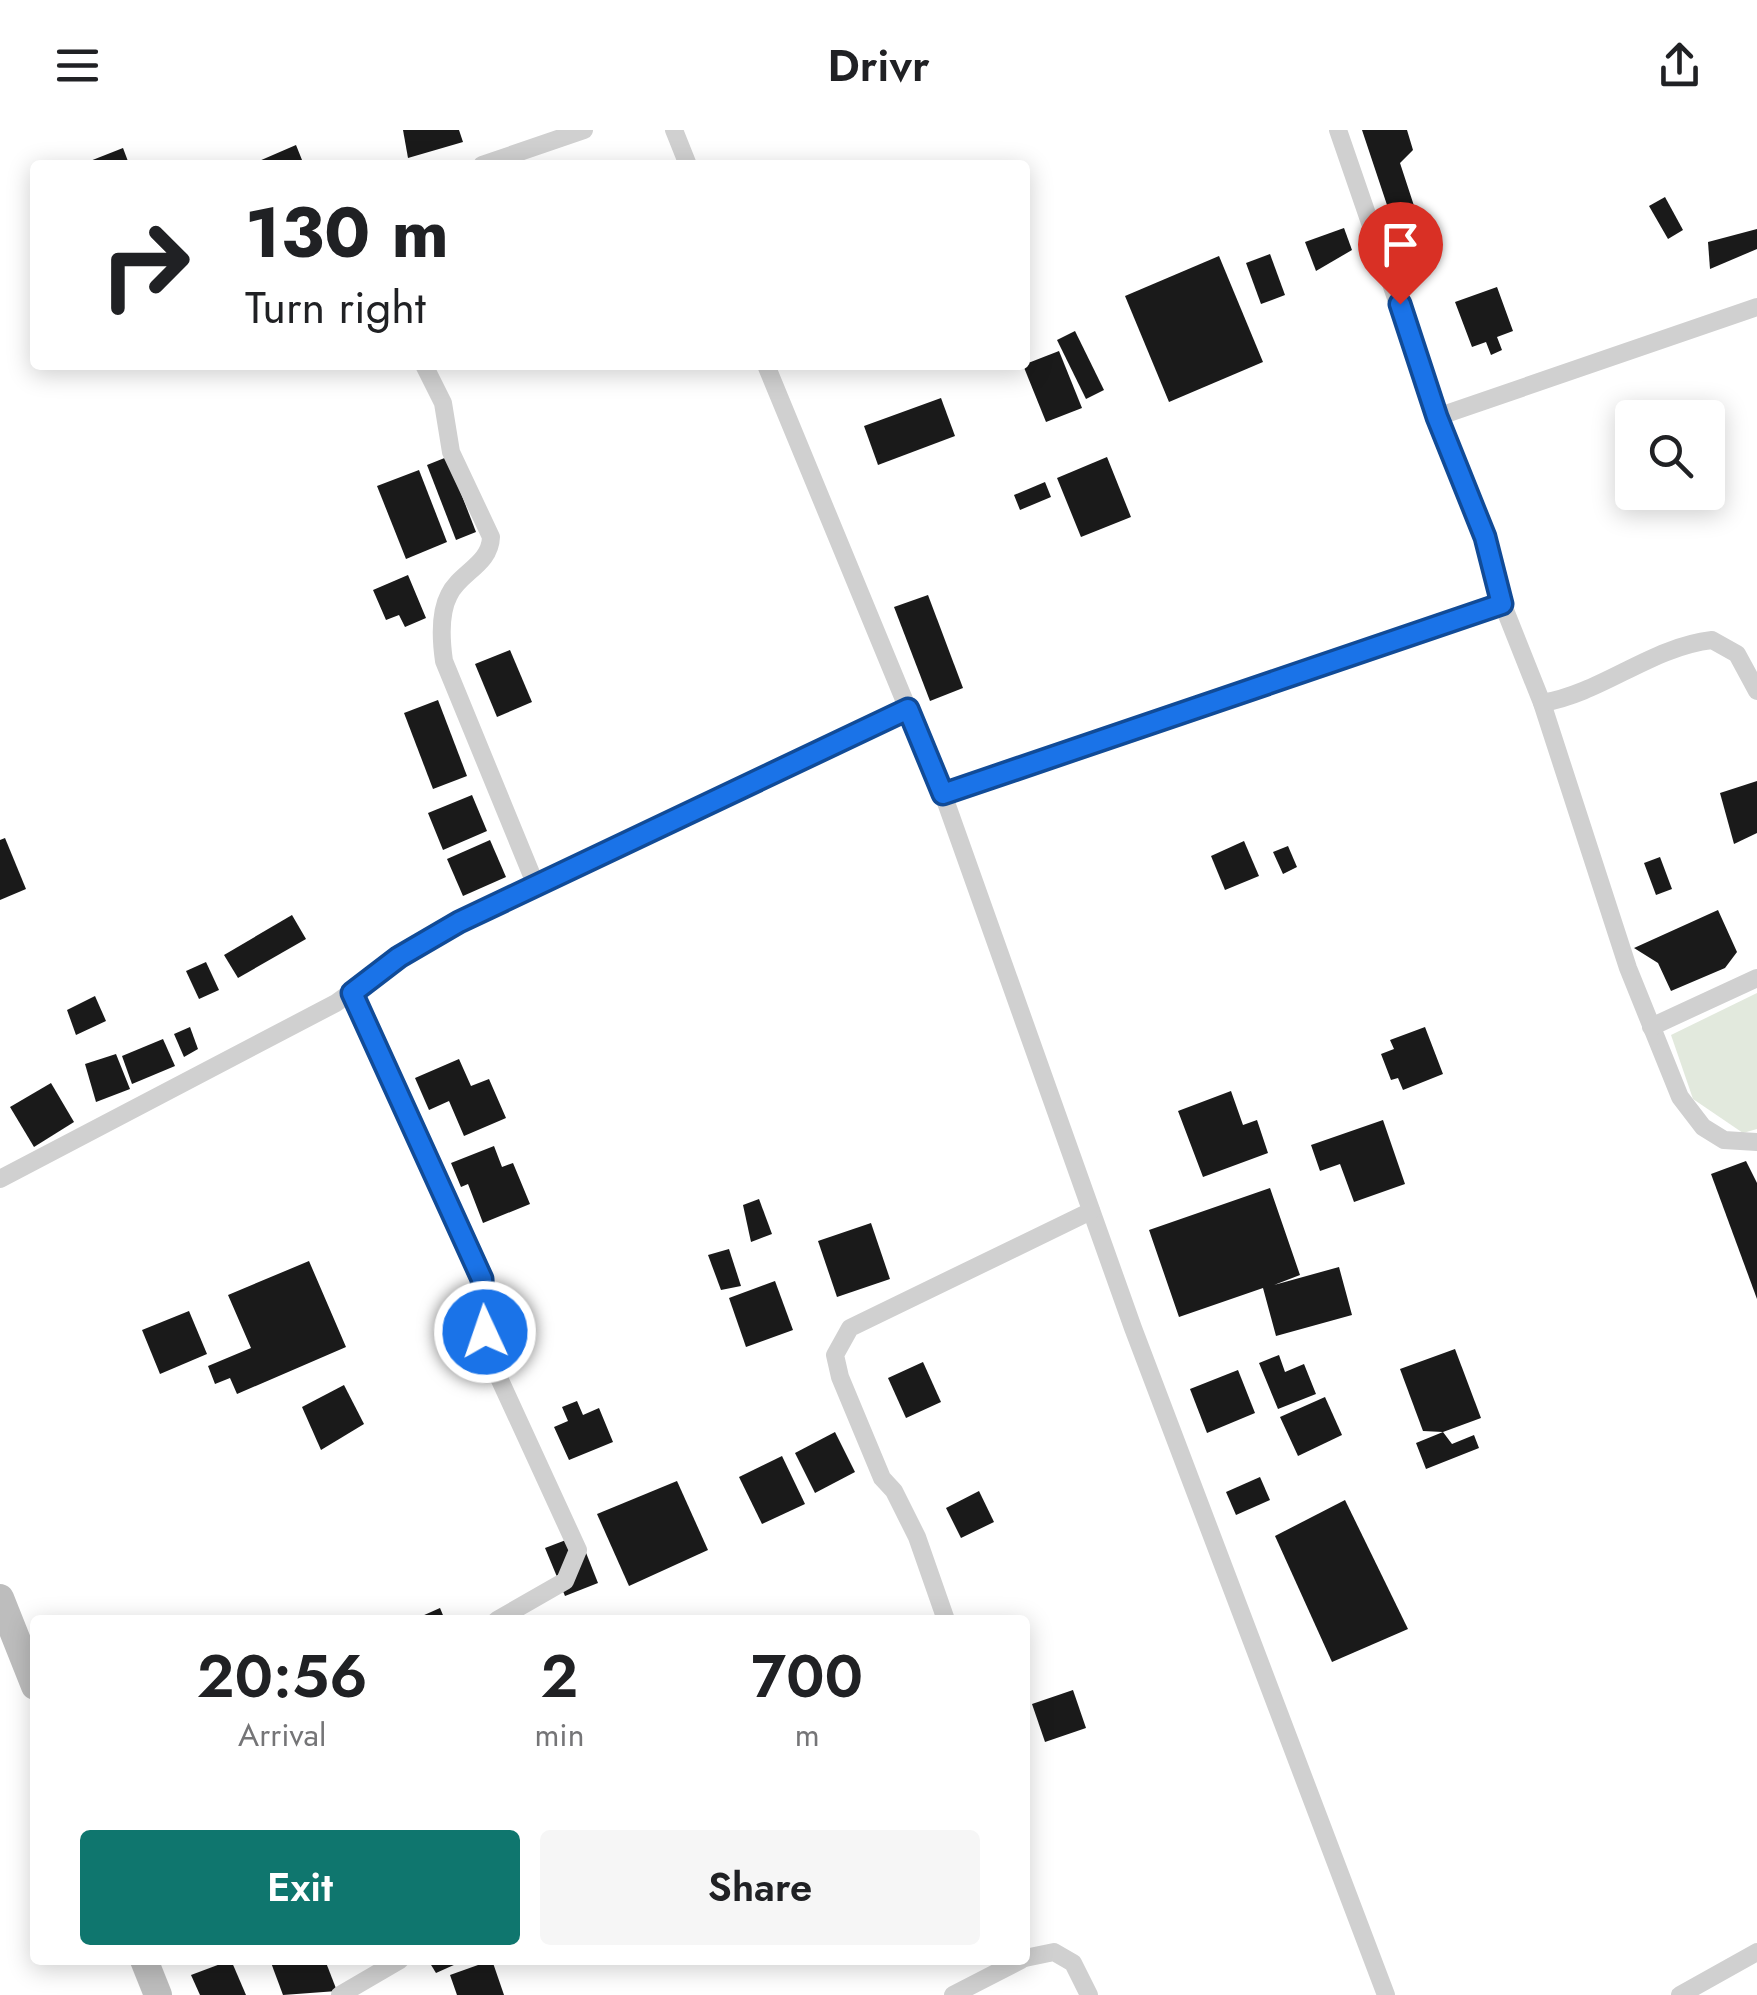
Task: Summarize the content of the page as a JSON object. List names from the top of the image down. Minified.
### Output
{"page":{"header":"Drivr","turn":["130 m","Turn right"],"eta":["20:56","Arrival","2","min","700","m"],"buttons":["Exit","Share"]}}
